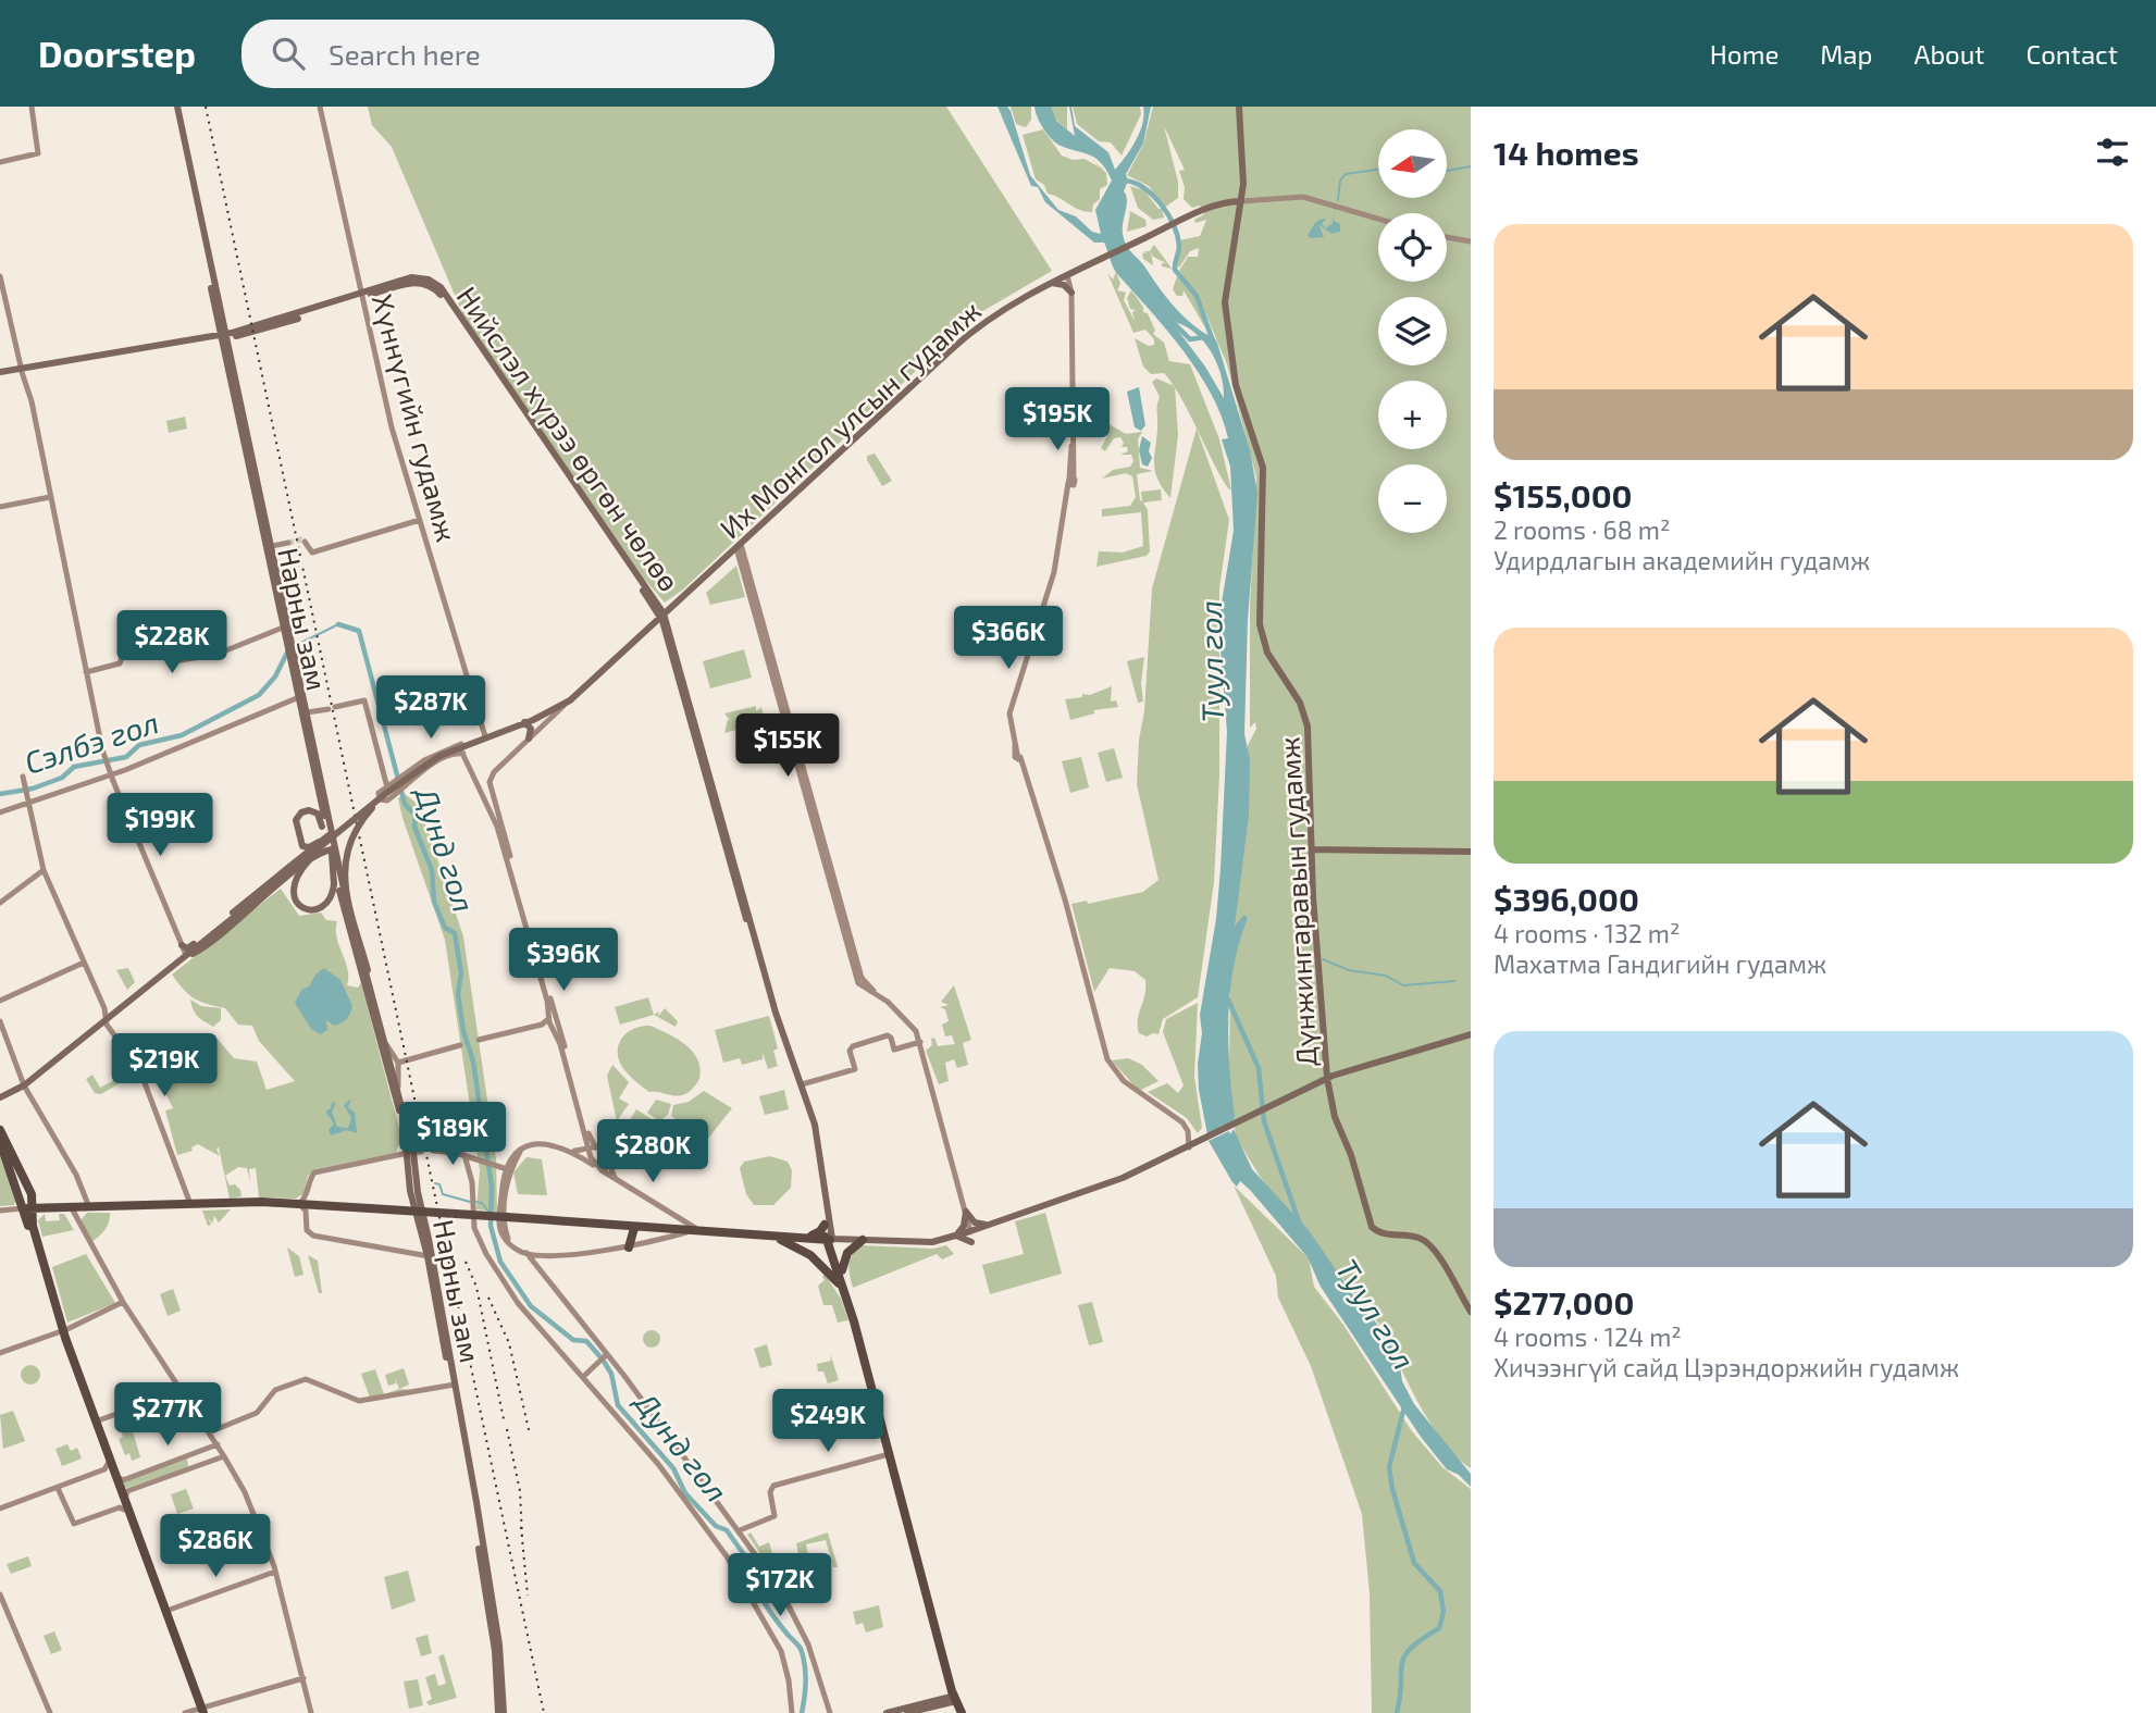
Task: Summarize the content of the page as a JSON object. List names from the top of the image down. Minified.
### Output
{"streets":{"main road":["Хүннүгийн гудамж","Их Монгол улсын гудамж","Нийслэл хүрээ өргөн чөлөө","Нарны зам","Дүнжингаравын гудамж"]},"crossings":[["Хүннүгийн гудамж","Их Монгол улсын гудамж"],["Хүннүгийн гудамж","Нийслэл хүрээ өргөн чөлөө"],["Их Монгол улсын гудамж","Нийслэл хүрээ өргөн чөлөө"],["Их Монгол улсын гудамж","Дүнжингаравын гудамж"],["Нийслэл хүрээ өргөн чөлөө","Нарны зам"]],"water":["Туул гол","Сэлбэ гол","Дунд гол"],"north":"left","page":{"header":"Doorstep","search":"Search here","nav":["Home","Map","About","Contact"],"heading":"14 homes","map_buttons":["+","−"],"list":[{"name":"$155,000","note":"2 rooms · 68 m² · Удирдлагын академийн гудамж"},{"name":"$396,000","note":"4 rooms · 132 m² · Махатма Гандигийн гудамж"},{"name":"$277,000","note":"4 rooms · 124 m² · Хичээнгүй сайд Цэрэндоржийн гудамж"}],"price":["$195K","$366K","$228K","$287K","$155K","$199K","$396K","$219K","$189K","$280K","$277K","$249K","$286K","$172K"]}}
